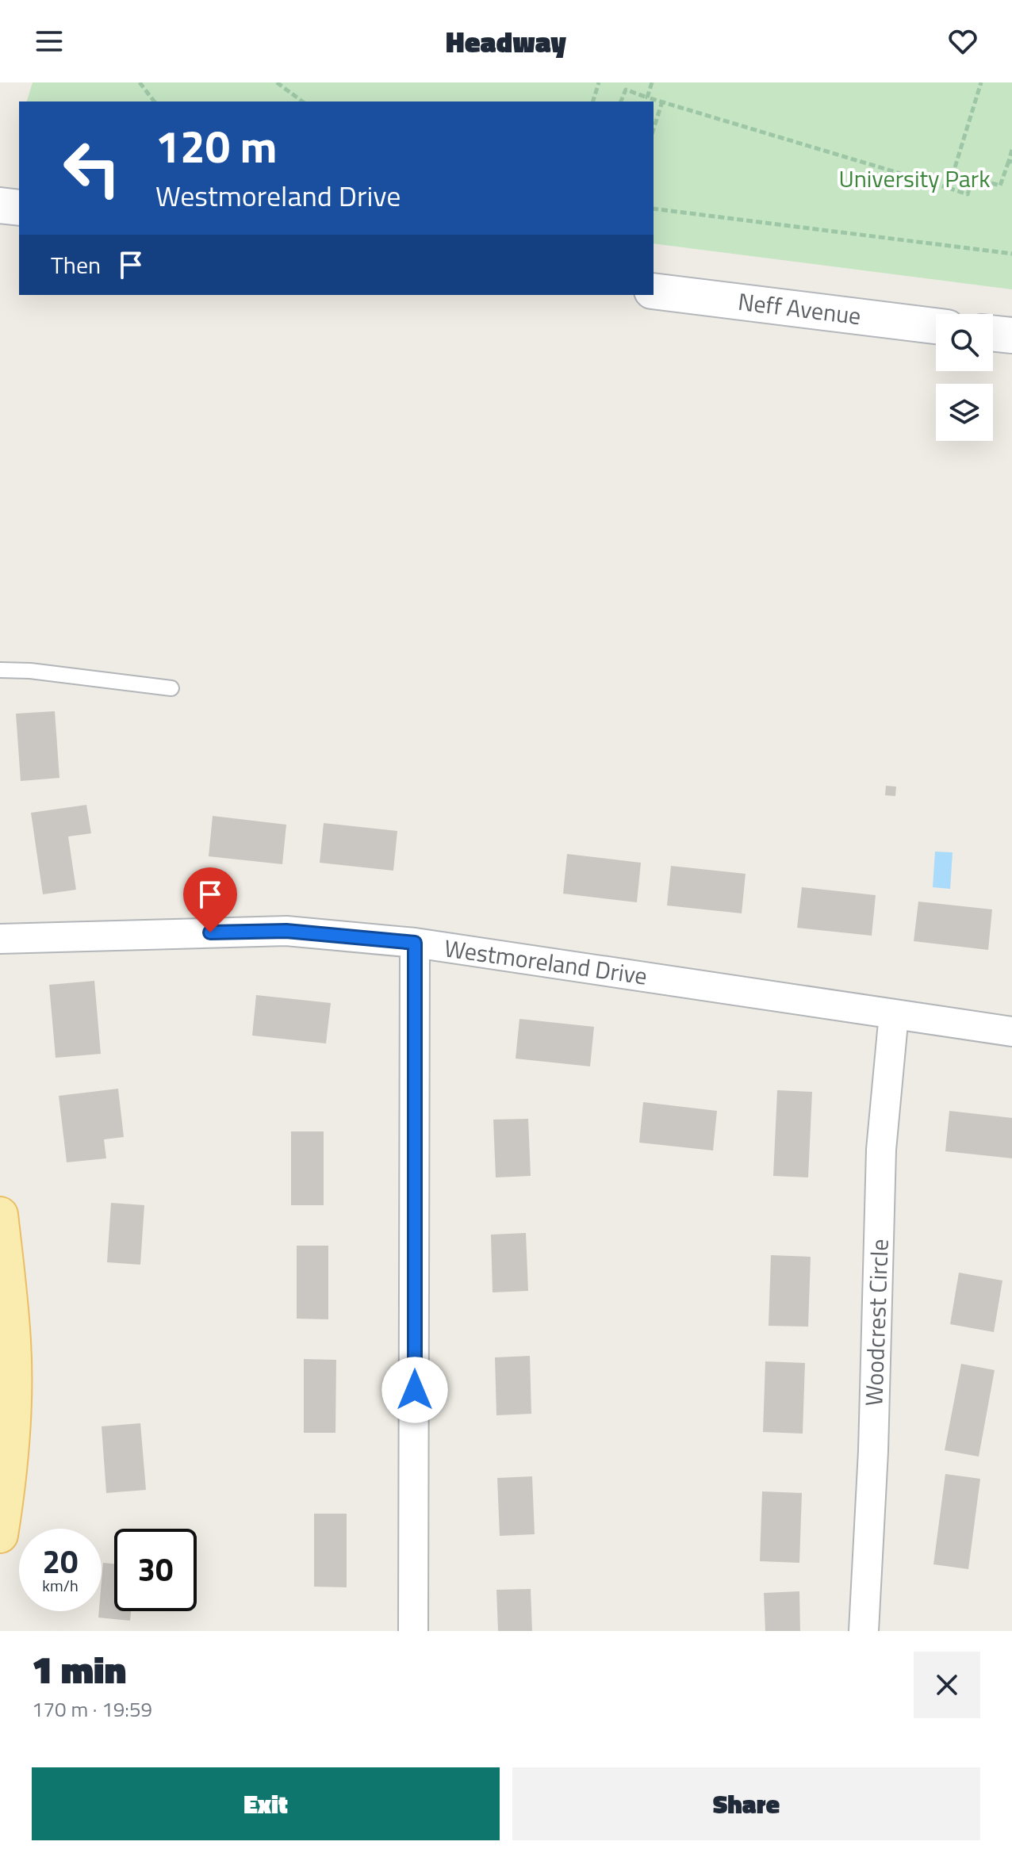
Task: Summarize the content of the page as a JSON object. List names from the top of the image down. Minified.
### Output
{"streets":{"main road":["Neff Avenue"],"street":["Westmoreland Drive","Woodcrest Circle"]},"crossings":[["Westmoreland Drive","Woodcrest Circle"]],"parks":["University Park"],"page":{"header":"Headway","turn":["120 m","Westmoreland Drive"],"then":"Then","speed":"20 km/h","limit":"30","heading":["1 min","170 m · 19:59"],"buttons":["Exit","Share"]}}
